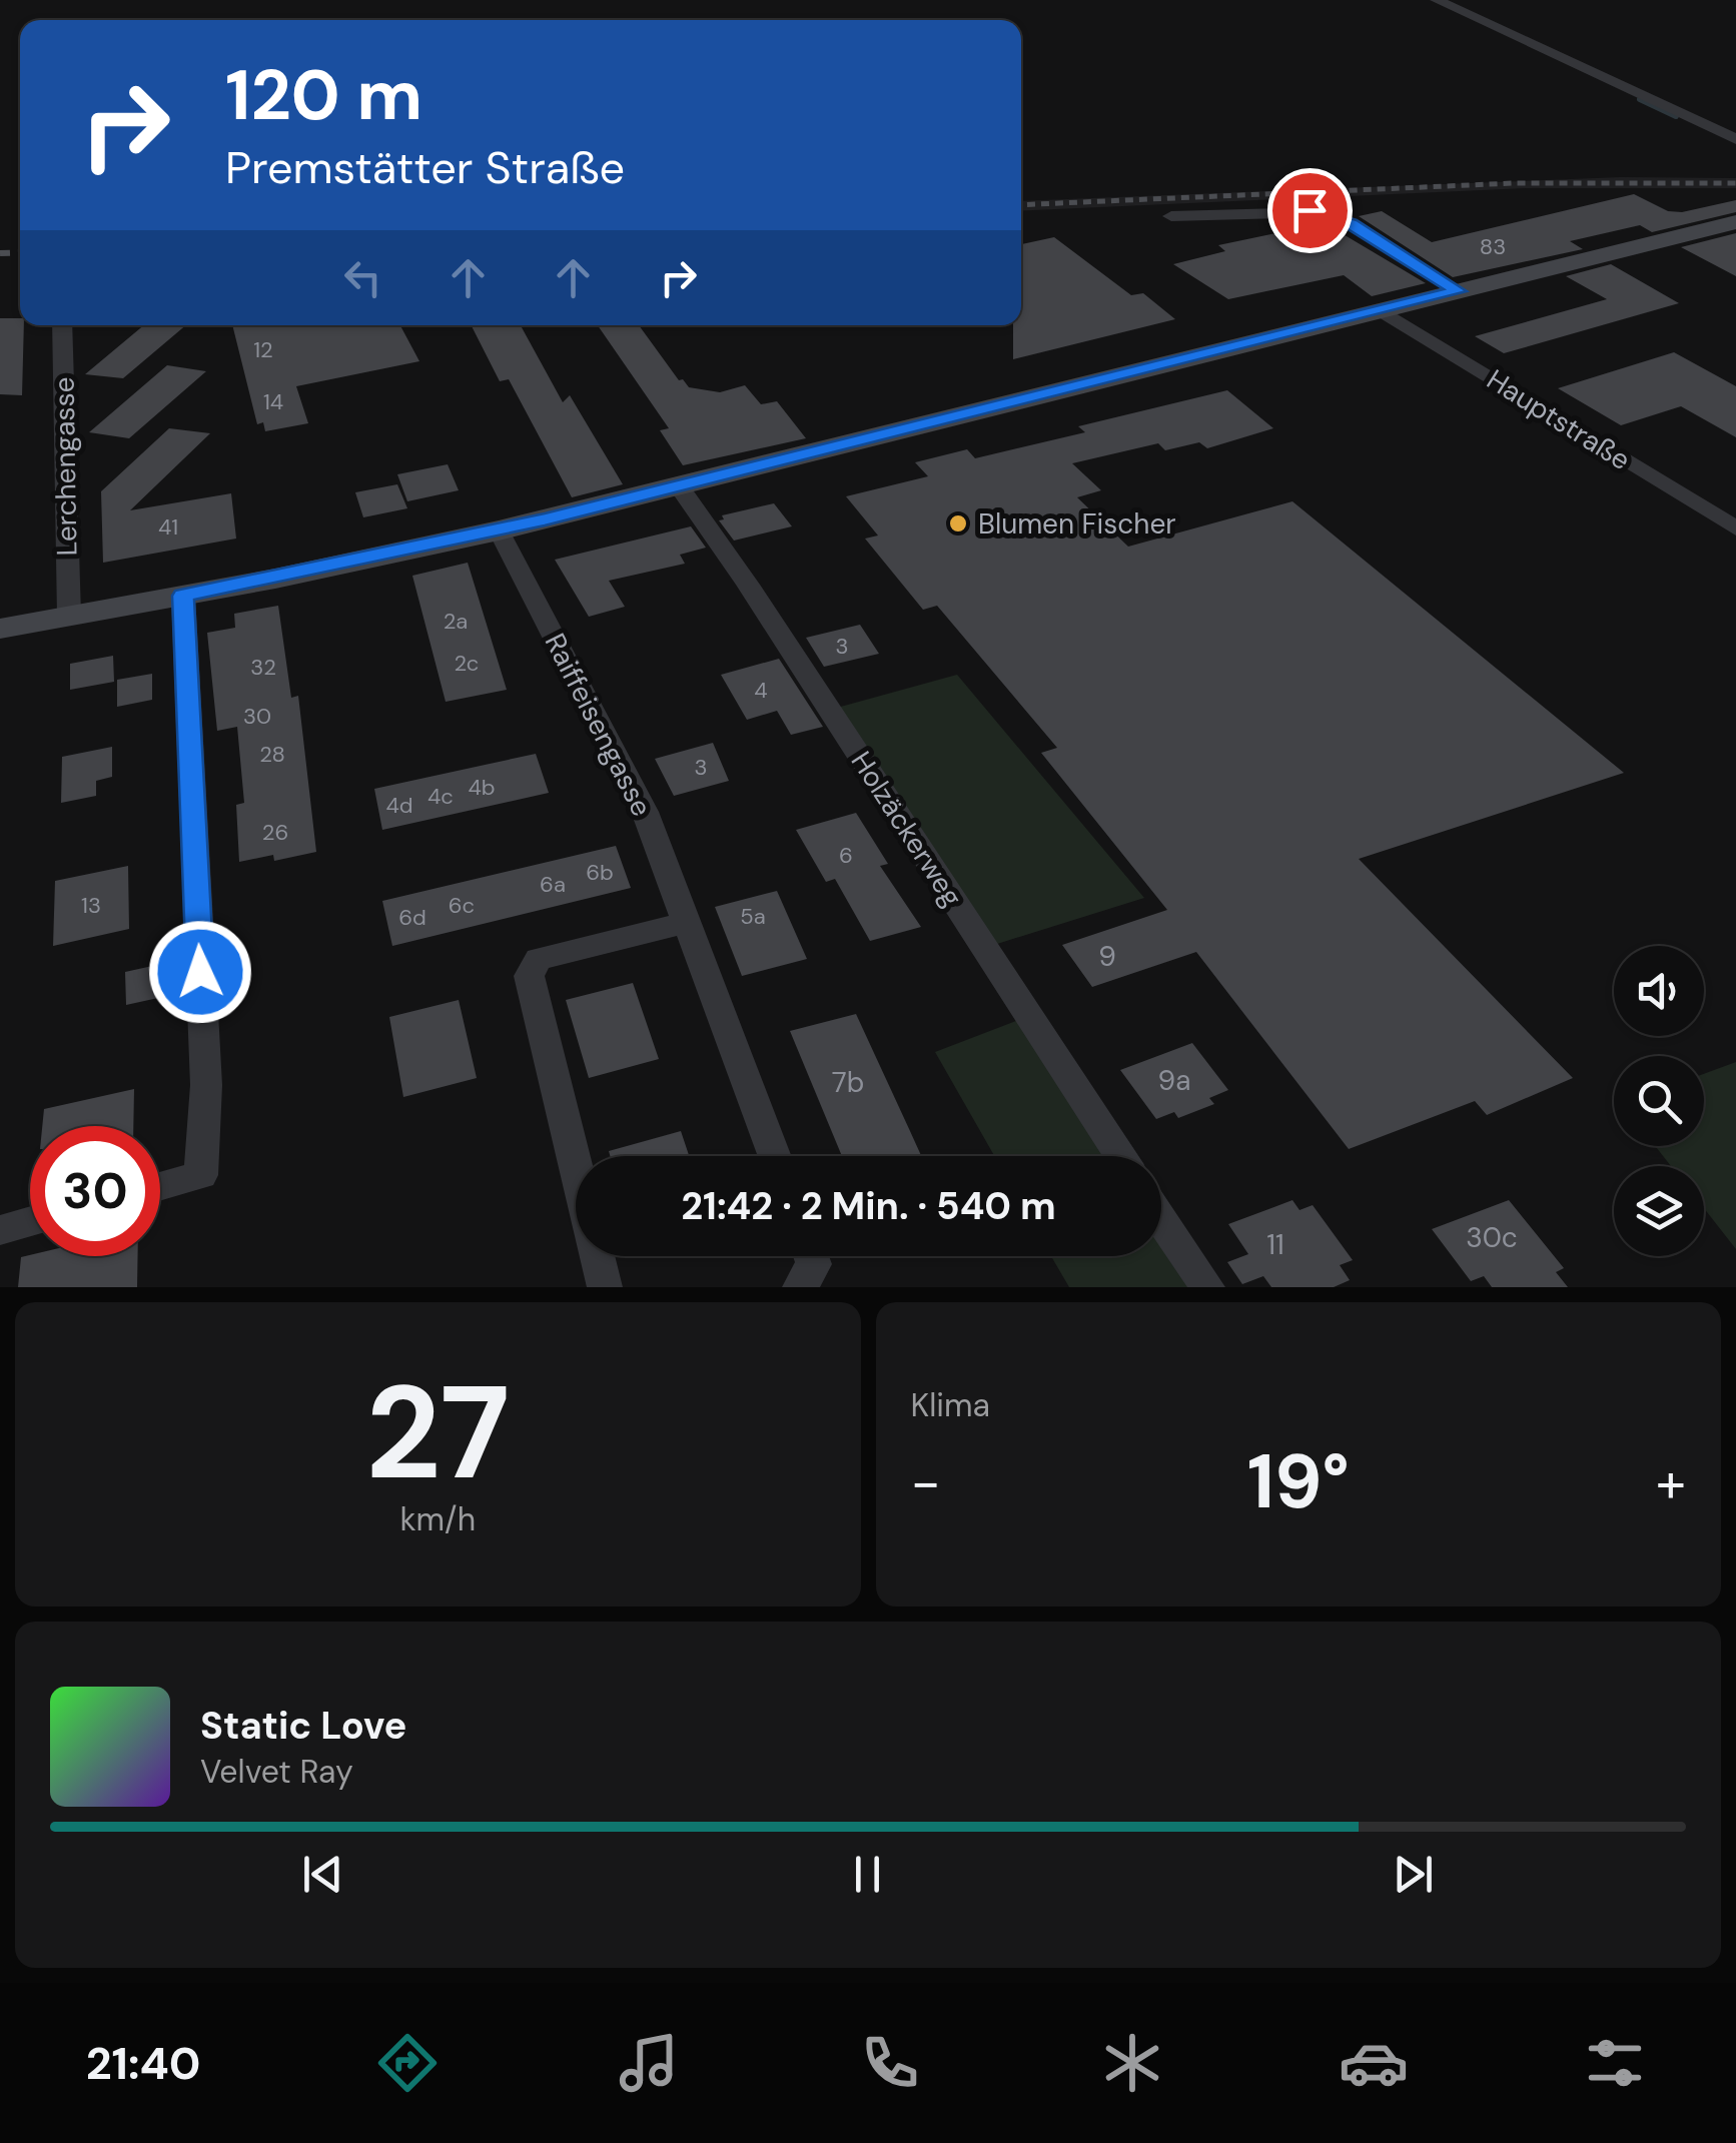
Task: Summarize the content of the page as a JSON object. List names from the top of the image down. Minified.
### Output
{"streets":{"street":["Hauptstraße","Lerchengasse","Raiffeisengasse","Holzäckerweg"]},"places":["Blumen Fischer"],"house_numbers":["83","12","14","41","2a","3","2c","32","4","30","28","3","4b","4c","4d","26","6","6b","6a","13","6c","5a","6d","9","9a","7b","30c","11"],"page":{"turn":["120 m","Premstätter Straße"],"limit":"30","trip":"21:42 · 2 Min. · 540 m","tile":[["27","km/h"],"Klima"],"heat":["−","19°","+"],"song":["Static Love","Velvet Ray"],"tabs":"21:40"}}
